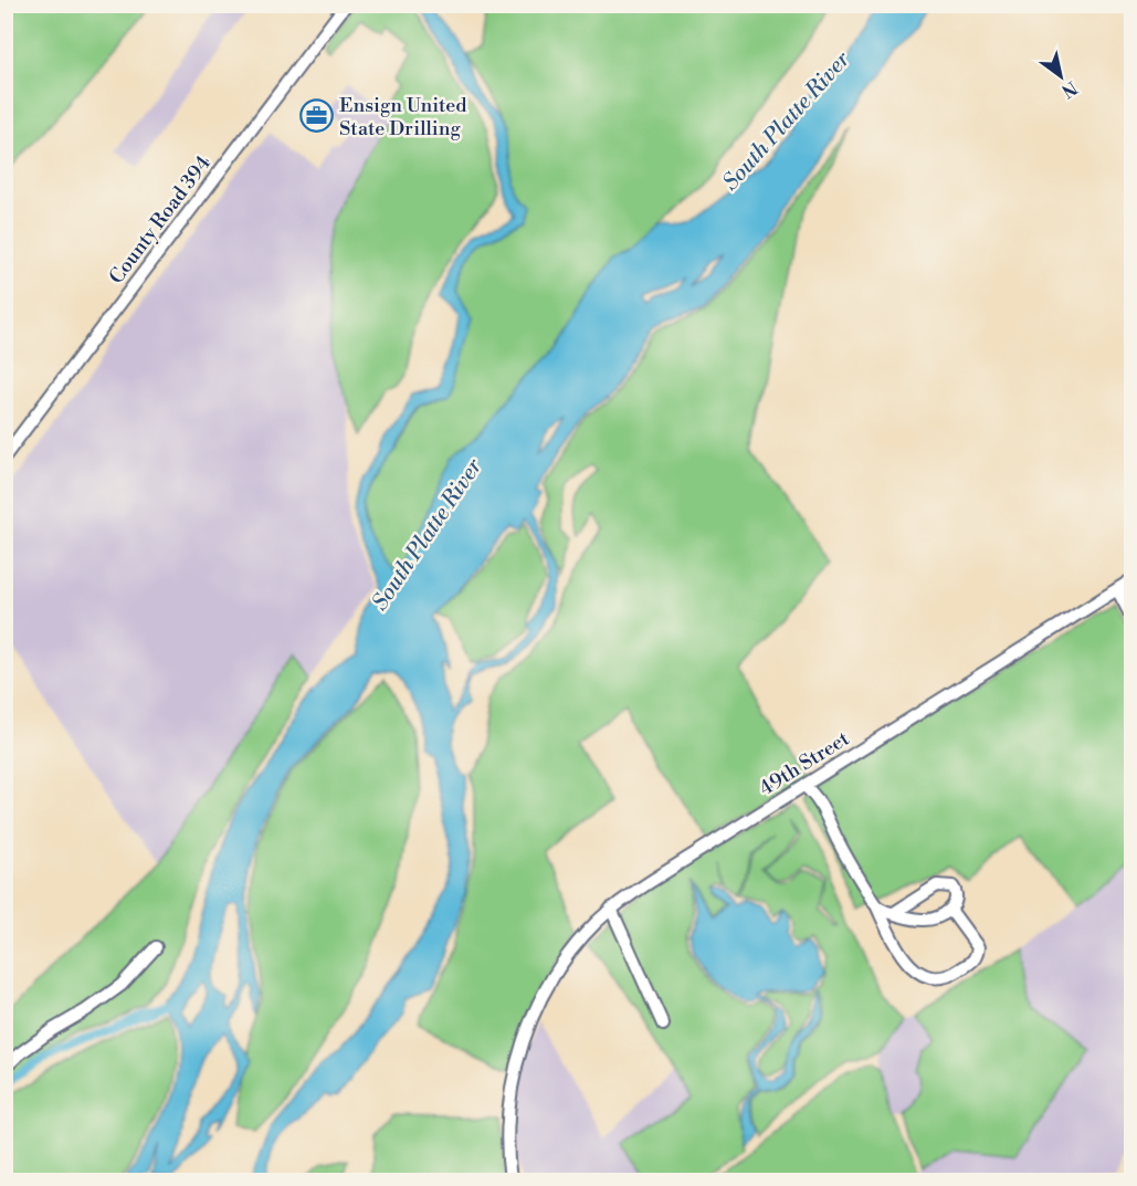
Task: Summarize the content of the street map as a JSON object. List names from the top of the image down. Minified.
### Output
{"streets":{"street":["County Road 394","49th Street"]},"water":["South Platte River"],"places":{"office":["Ensign United State Drilling"]},"north":"bottom right"}
